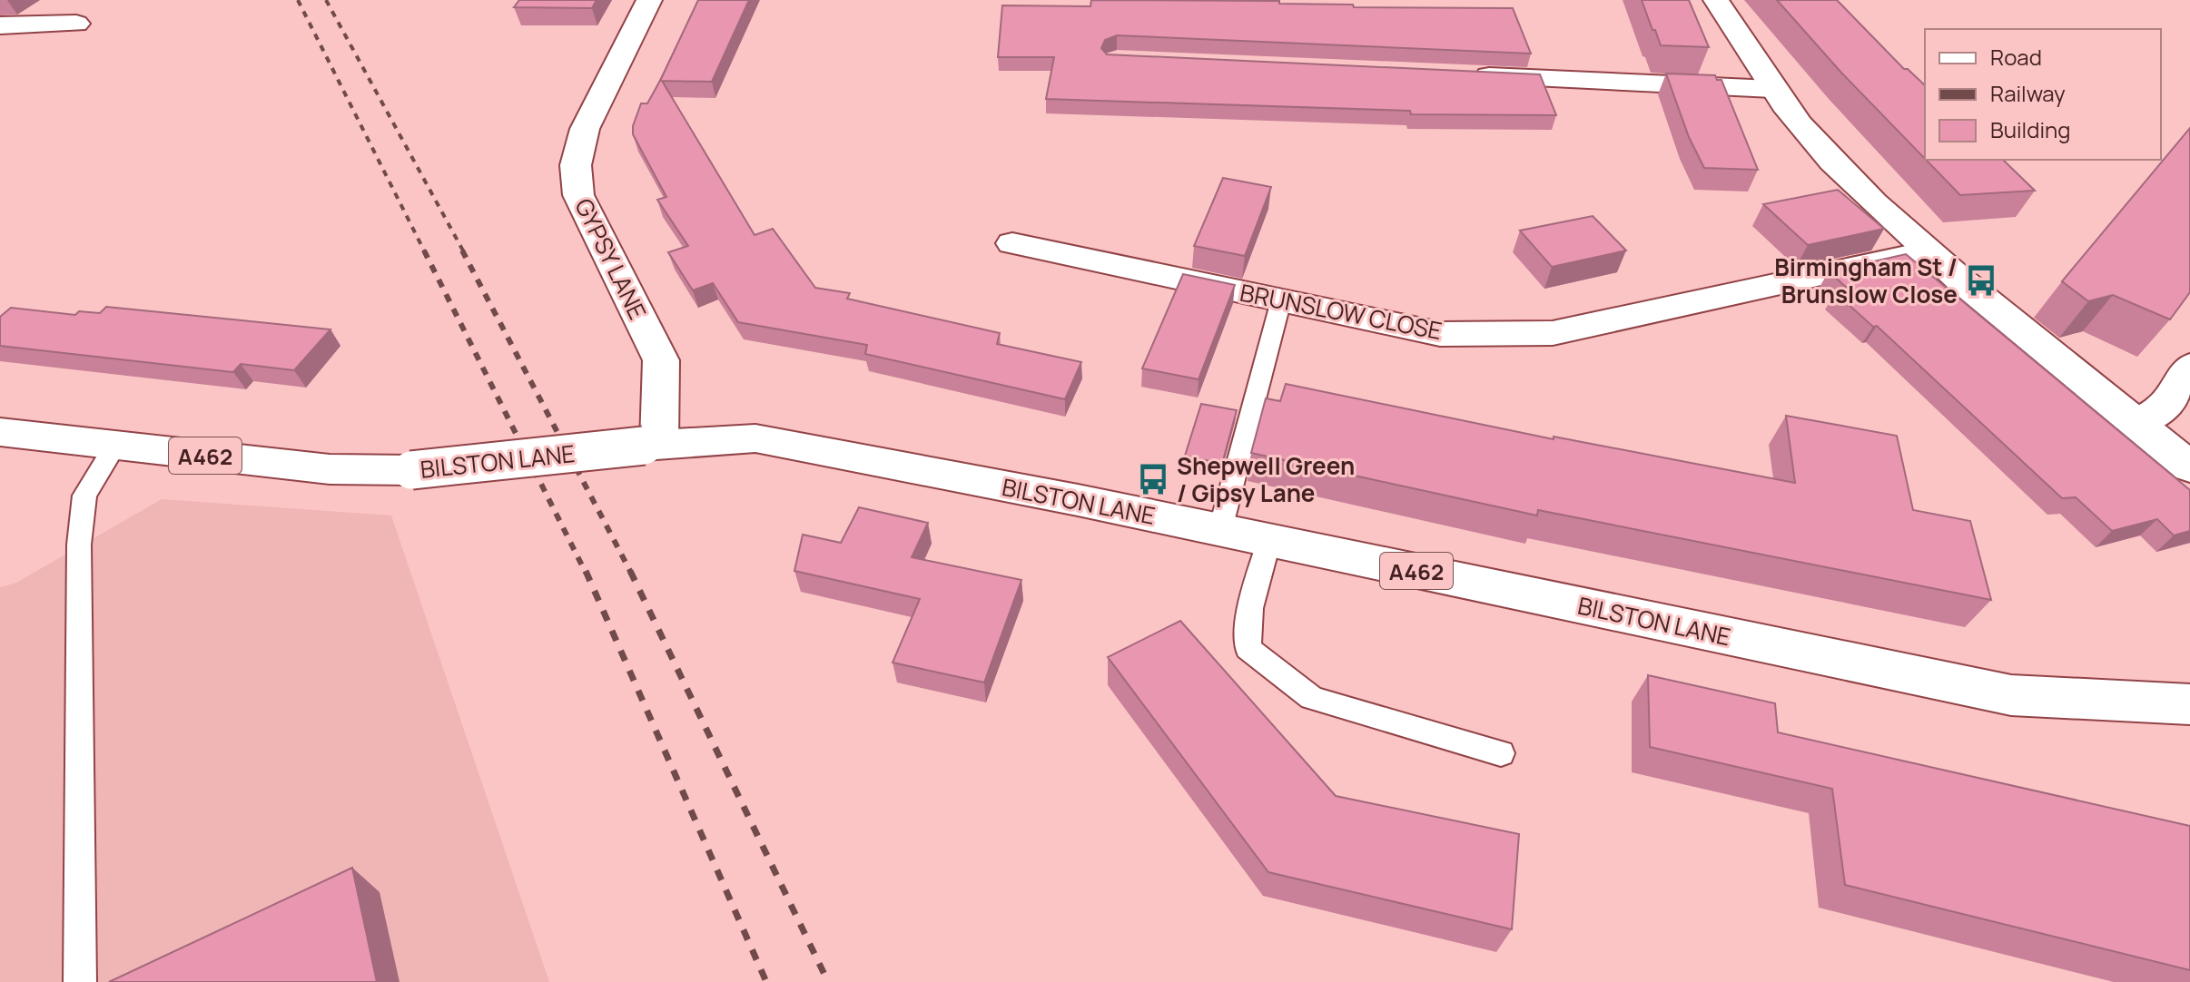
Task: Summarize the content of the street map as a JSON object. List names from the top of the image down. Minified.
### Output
{"streets":{"street":["GYPSY LANE","BRUNSLOW CLOSE","A462","BILSTON LANE"]},"crossings":[["GYPSY LANE","BILSTON LANE"]],"places":{"bus stop":["Birmingham St / Brunslow Close","Shepwell Green / Gipsy Lane"]},"legend":["Road","Railway","Building"]}
